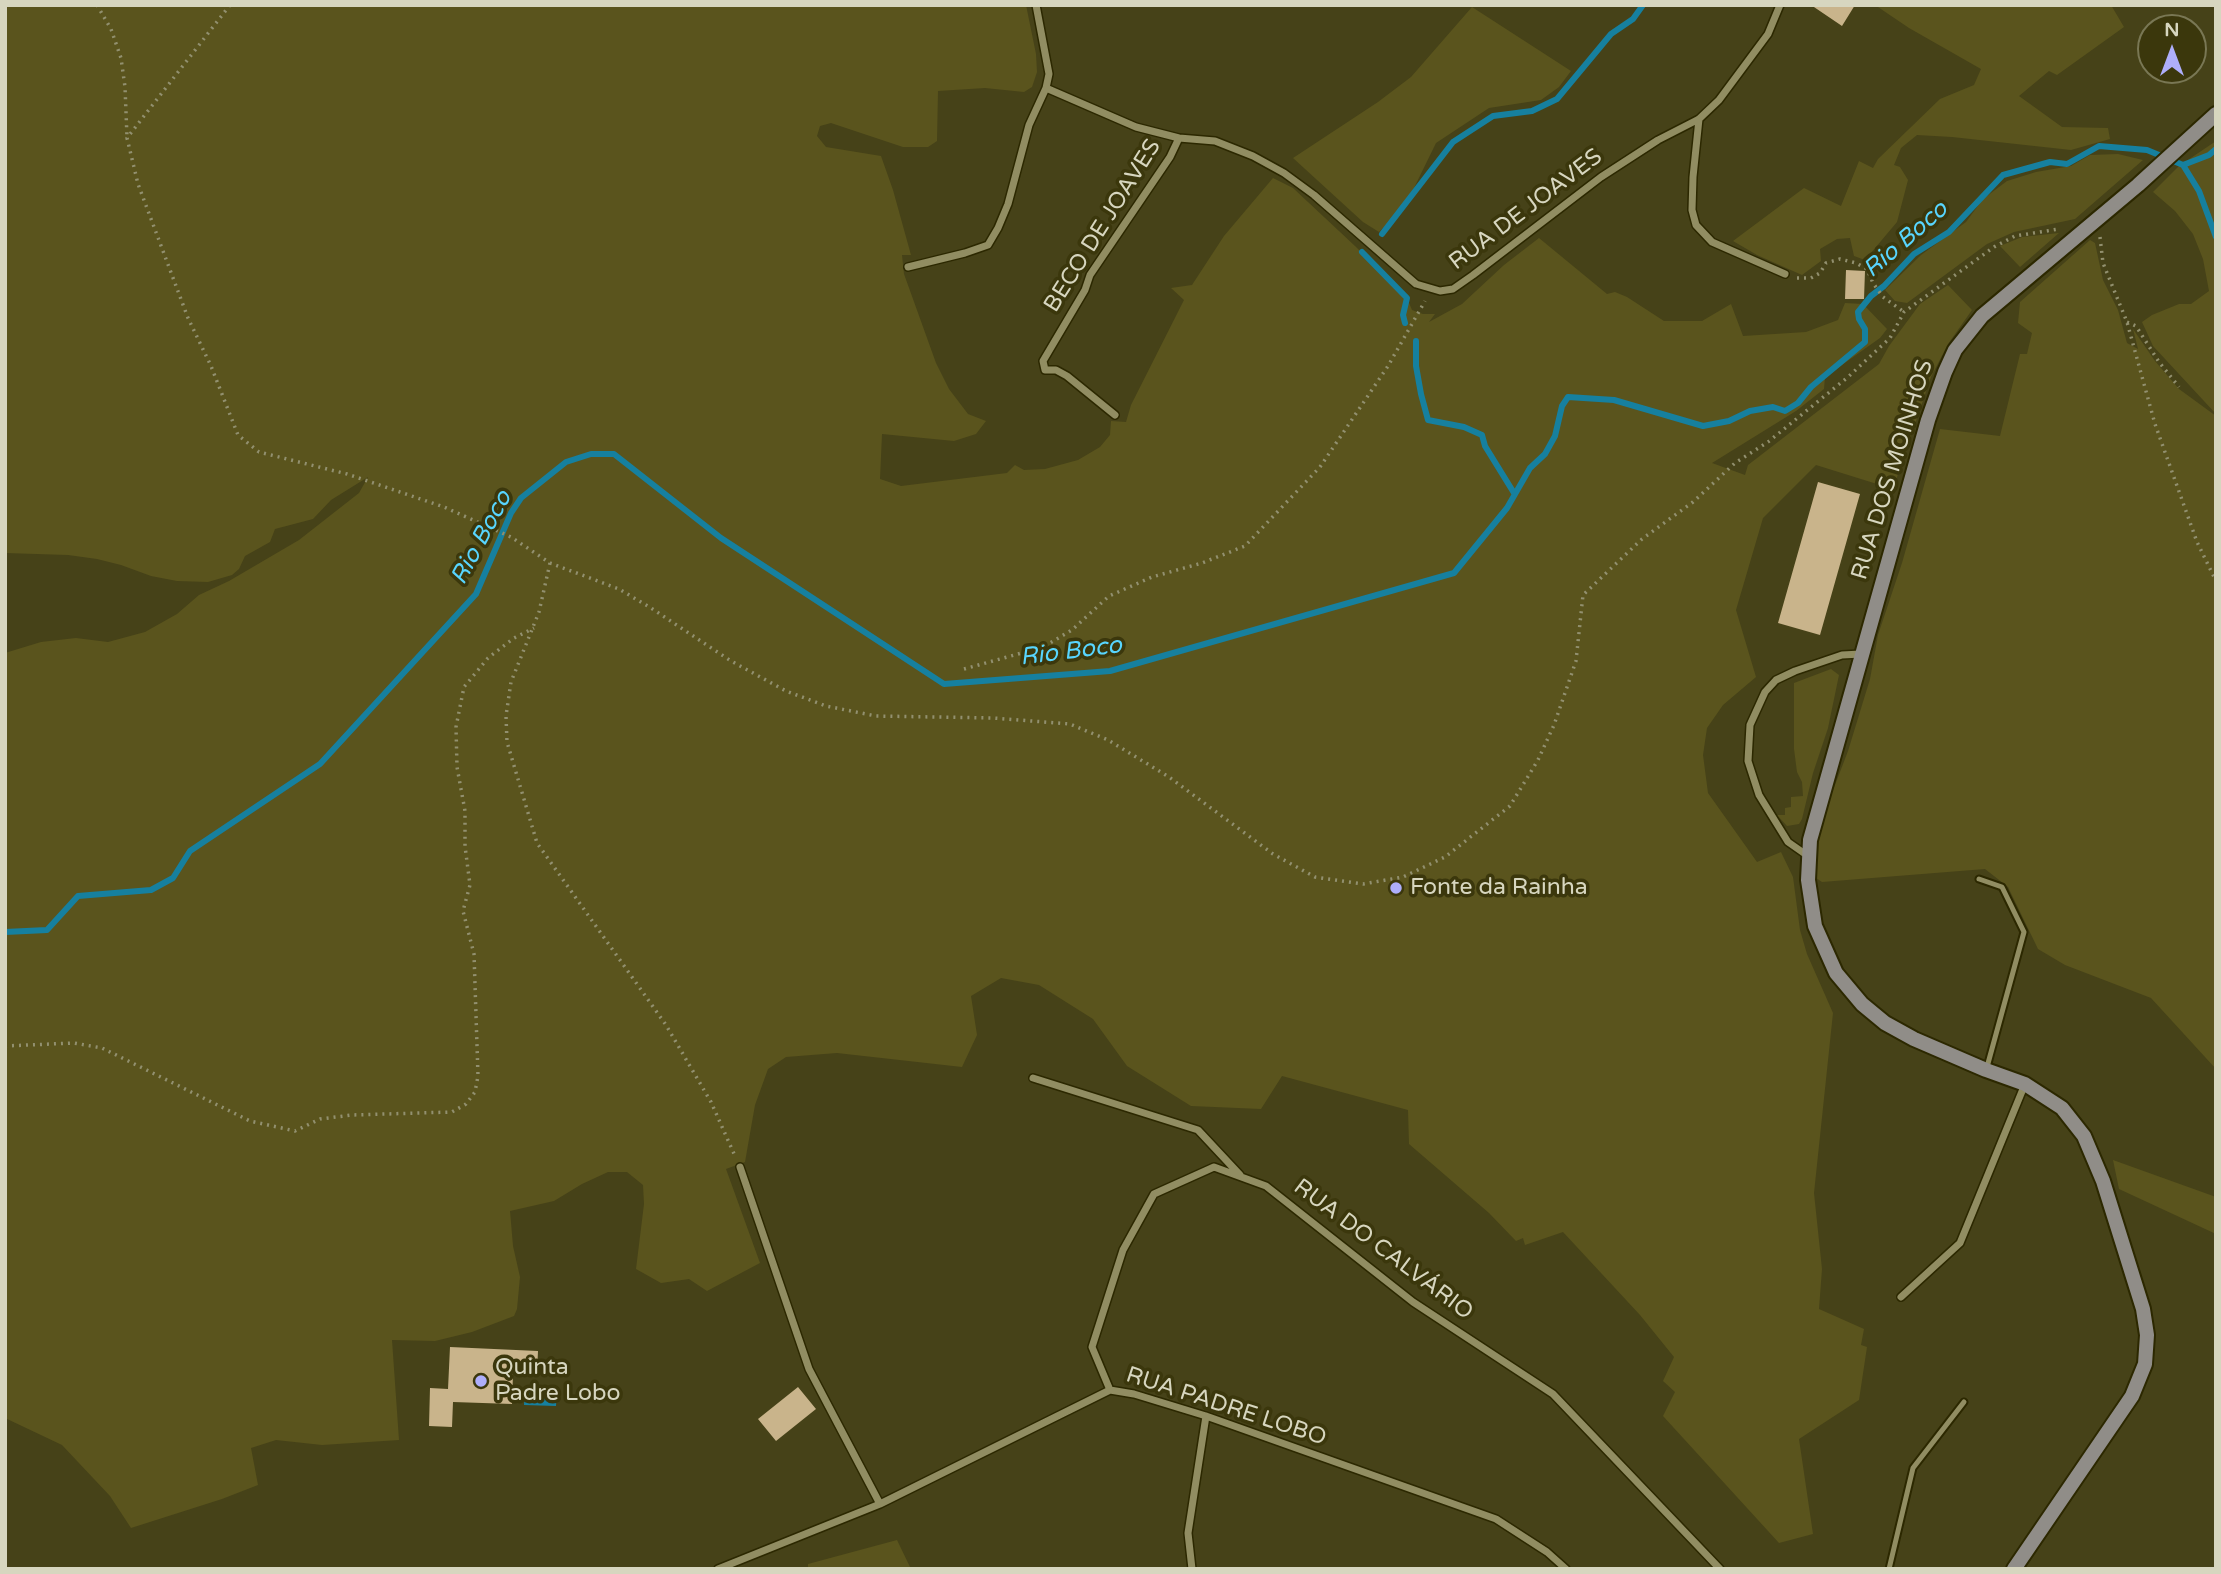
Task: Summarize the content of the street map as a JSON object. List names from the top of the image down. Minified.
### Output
{"streets":{"main road":["RUA DOS MOINHOS"],"street":["RUA DE JOAVES","BECO DE JOAVES","RUA DO CALVÁRIO","RUA PADRE LOBO"]},"crossings":[["RUA DE JOAVES","BECO DE JOAVES"],["RUA DO CALVÁRIO","RUA PADRE LOBO"]],"water":["Rio Boco"],"places":["Fonte da Rainha","Quinta Padre Lobo"],"north":"top"}
